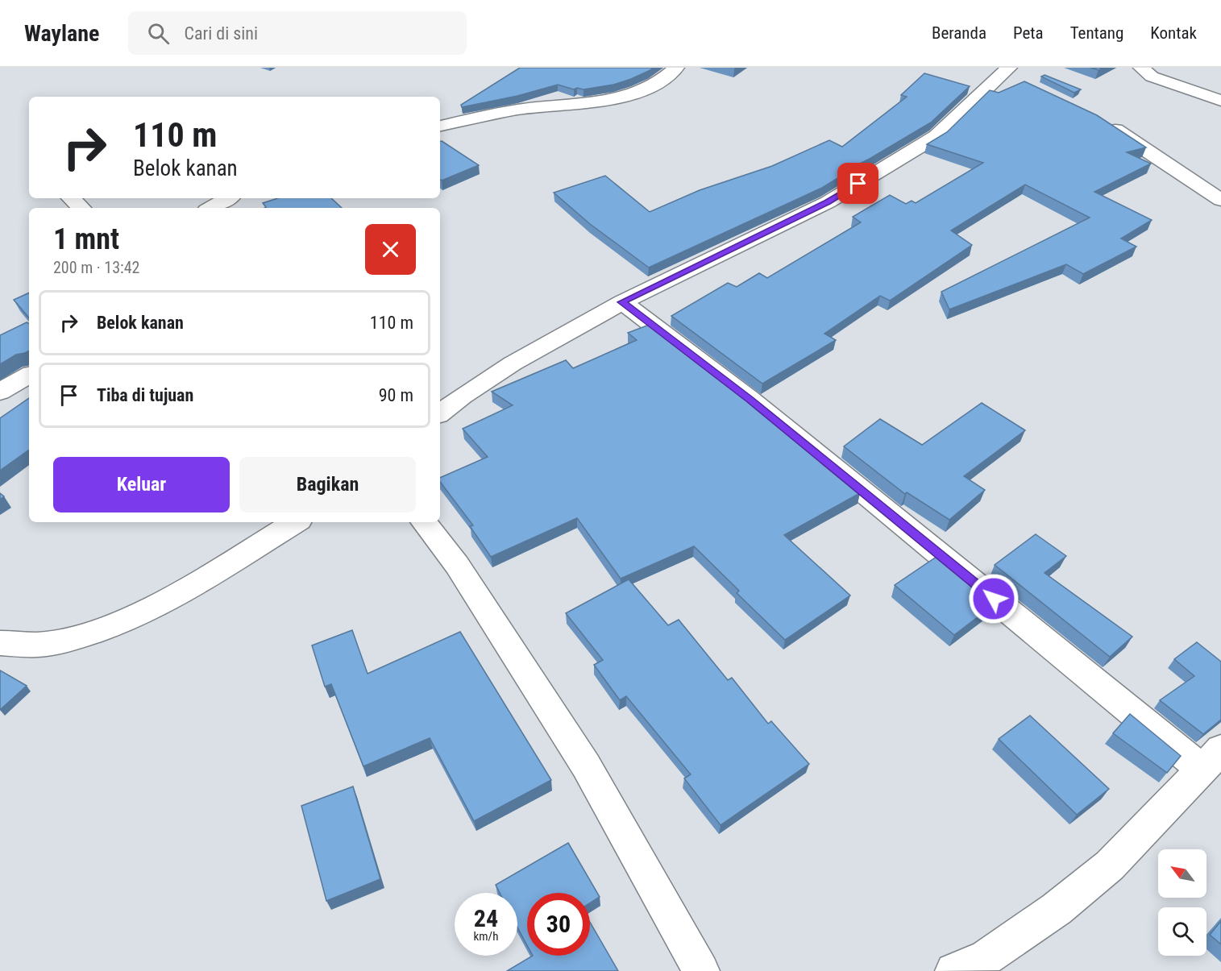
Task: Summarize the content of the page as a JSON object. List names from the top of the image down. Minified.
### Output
{"north":"top left","page":{"header":"Waylane","search":"Cari di sini","nav":["Beranda","Peta","Tentang","Kontak"],"turn":["110 m","Belok kanan"],"heading":["1 mnt","200 m · 13:42"],"list":[{"name":"Belok kanan","value":"110 m"},{"name":"Tiba di tujuan","value":"90 m"}],"buttons":["Keluar","Bagikan"],"speed":"24 km/h","limit":"30"}}
